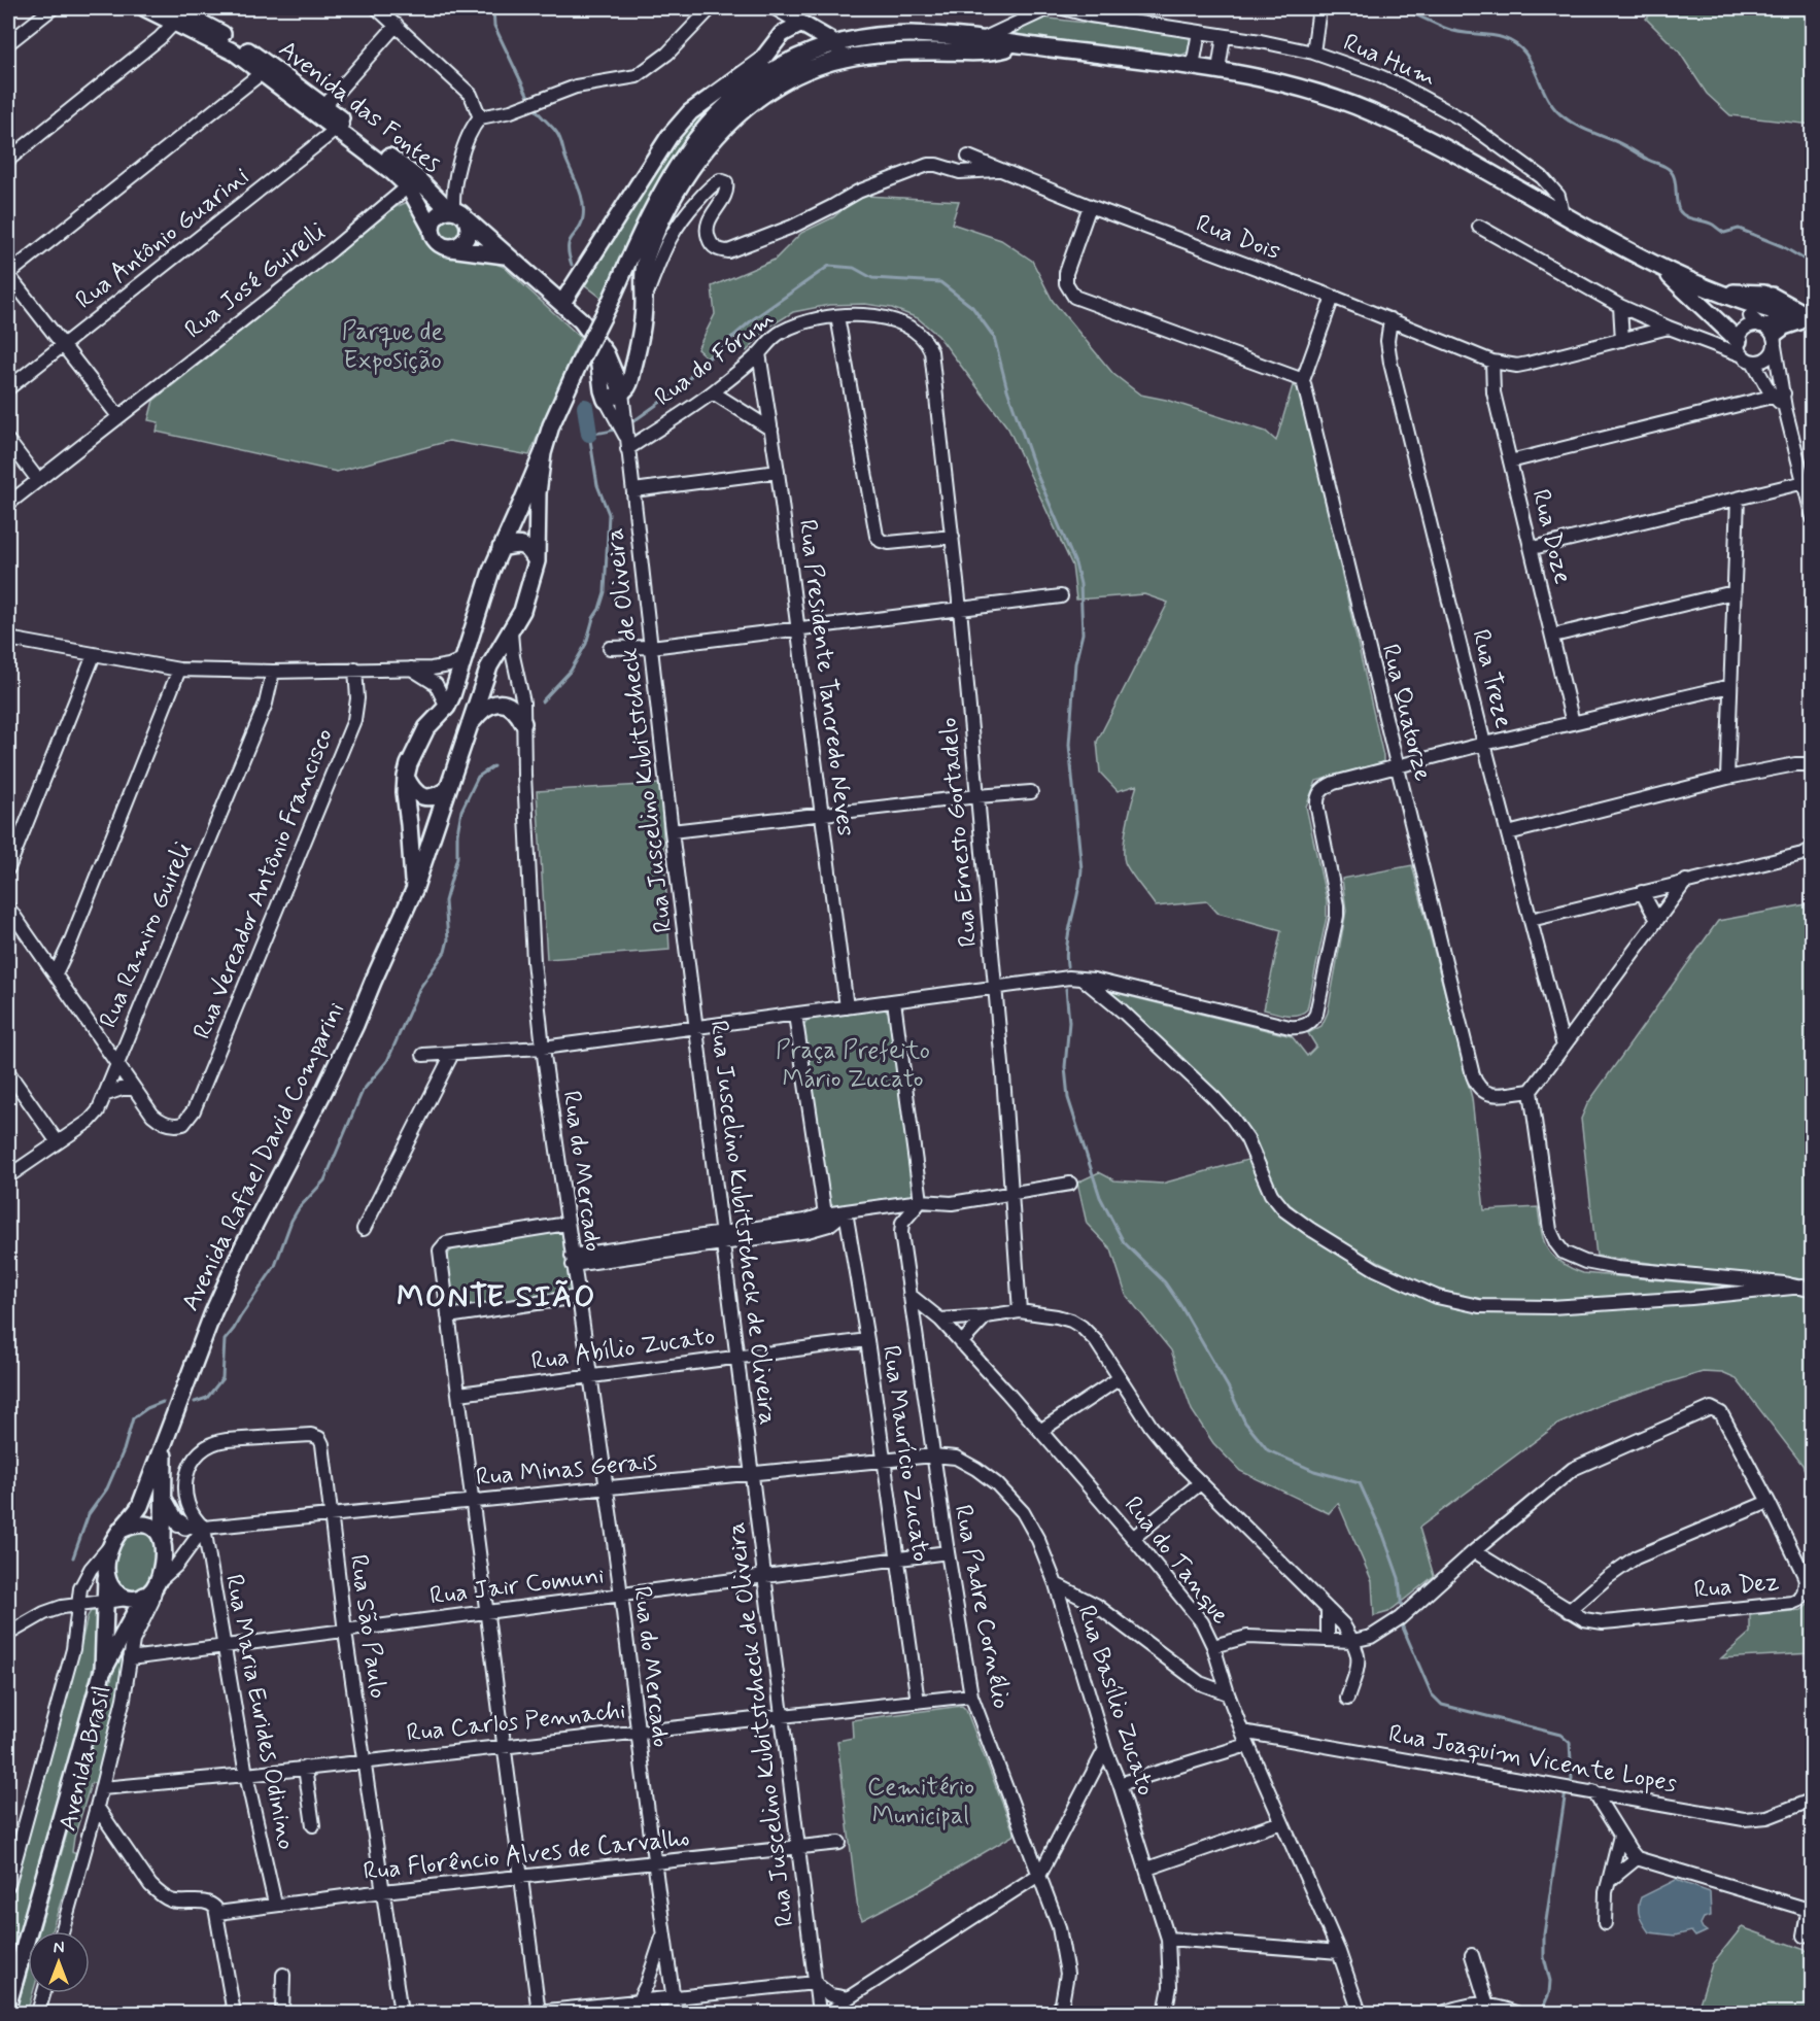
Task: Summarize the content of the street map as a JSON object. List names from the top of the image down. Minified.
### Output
{"streets":{"main road":["Avenida das Fontes","Avenida Rafael David Comparini"],"street":["Rua Hum","Rua Dois","Rua Antônio Guarini","Rua José Guirelli","Rua do Fórum","Rua Doze","Rua Presidente Tancredo Neves","Rua Treze","Rua Quatorze","Rua Juscelino Kubitstcheck de Oliveira","Rua Ernesto Gortadelo","Rua Vereador Antônio Francisco","Rua Ramiro Guireli","Rua do Mercado","Rua Abílio Zucato","Rua Maurício Zucato","Rua Minas Gerais","Rua do Tanque","Rua Jair Comuni","Rua Dez","Rua Padre Cornélio","Rua São Paulo","Rua Basílio Zucato","Rua Maria Eurides Odinino","Rua Carlos Pennachi","Avenida Brasil","Rua Joaquim Vicente Lopes","Rua Florêncio Alves de Carvalho"]},"crossings":[["Rua Hum","Avenida Rafael David Comparini"],["Avenida das Fontes","Rua Antônio Guarini"],["Avenida das Fontes","Rua José Guirelli"],["Rua Dois","Rua Doze"],["Rua Dois","Rua Treze"],["Rua do Fórum","Rua Presidente Tancredo Neves"],["Rua do Fórum","Rua Juscelino Kubitstcheck de Oliveira"],["Rua do Fórum","Rua Ernesto Gortadelo"],["Rua Juscelino Kubitstcheck de Oliveira","Rua Abílio Zucato"],["Rua Juscelino Kubitstcheck de Oliveira","Rua Minas Gerais"],["Rua Juscelino Kubitstcheck de Oliveira","Rua Jair Comuni"],["Rua Juscelino Kubitstcheck de Oliveira","Rua Carlos Pennachi"],["Rua Juscelino Kubitstcheck de Oliveira","Rua Florêncio Alves de Carvalho"],["Avenida Rafael David Comparini","Rua do Mercado"],["Avenida Rafael David Comparini","Rua Minas Gerais"],["Avenida Rafael David Comparini","Avenida Brasil"],["Rua do Mercado","Rua Abílio Zucato"],["Rua do Mercado","Rua Minas Gerais"],["Rua do Mercado","Rua Jair Comuni"],["Rua do Mercado","Rua Carlos Pennachi"],["Rua do Mercado","Rua Florêncio Alves de Carvalho"],["Rua Abílio Zucato","Rua Maurício Zucato"],["Rua Maurício Zucato","Rua Minas Gerais"],["Rua Maurício Zucato","Rua Jair Comuni"],["Rua Maurício Zucato","Rua Carlos Pennachi"],["Rua Minas Gerais","Rua Padre Cornélio"],["Rua Minas Gerais","Rua São Paulo"],["Rua Minas Gerais","Rua Basílio Zucato"],["Rua Minas Gerais","Rua Maria Eurides Odinino"],["Rua Minas Gerais","Avenida Brasil"],["Rua do Tanque","Rua Padre Cornélio"],["Rua do Tanque","Rua Joaquim Vicente Lopes"],["Rua Jair Comuni","Rua Padre Cornélio"],["Rua Jair Comuni","Rua São Paulo"],["Rua Jair Comuni","Rua Maria Eurides Odinino"],["Rua Jair Comuni","Avenida Brasil"],["Rua Padre Cornélio","Rua Basílio Zucato"],["Rua Padre Cornélio","Rua Carlos Pennachi"],["Rua São Paulo","Rua Maria Eurides Odinino"],["Rua São Paulo","Rua Carlos Pennachi"],["Rua São Paulo","Rua Florêncio Alves de Carvalho"],["Rua Maria Eurides Odinino","Rua Carlos Pennachi"],["Rua Maria Eurides Odinino","Rua Florêncio Alves de Carvalho"],["Rua Carlos Pennachi","Avenida Brasil"]],"districts":["MONTE SIÃO"],"parks":["Parque de Exposição","Praça Prefeito Mário Zucato","Cemitério Municipal"],"north":"top"}
